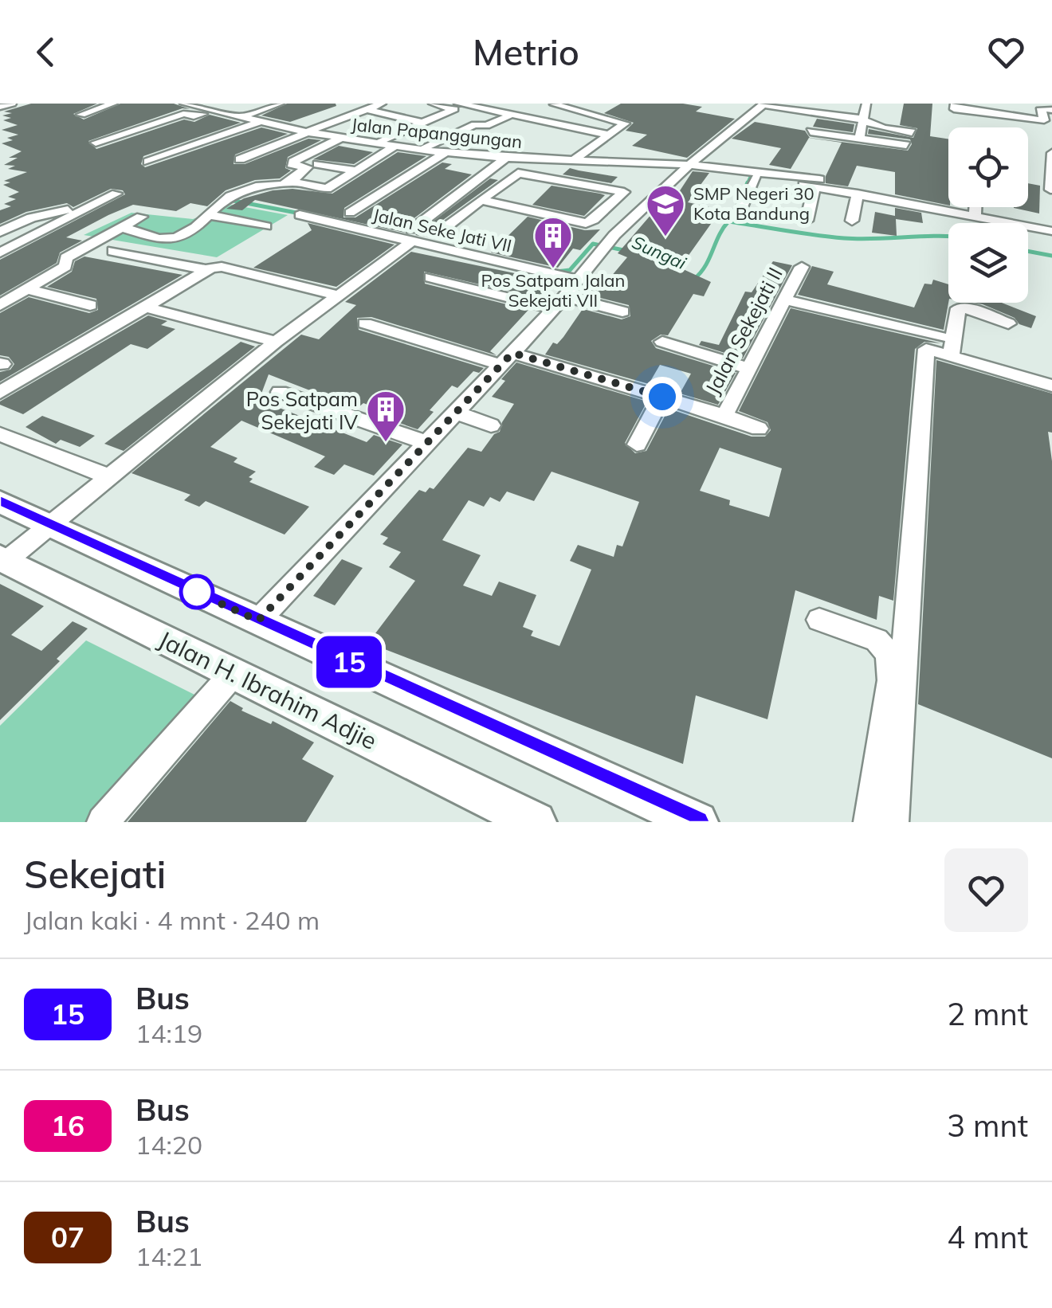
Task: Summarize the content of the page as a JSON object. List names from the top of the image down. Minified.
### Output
{"streets":{"main road":["Jalan H. Ibrahim Adjie"],"street":["Jalan Papanggungan","Jalan Seke Jati VII","Jalan Sekejati II"]},"water":["Sungai"],"places":{"school or university":["SMP Negeri 30 Kota Bandung"],"building":["Pos Satpam Jalan Sekejati VII","Pos Satpam Sekejati IV"]},"lines":["bus line 15"],"page":{"header":"Metrio","on_map":"15","heading":["Sekejati","Jalan kaki · 4 mnt · 240 m"],"list":[{"mark":"15","name":"Bus","note":"14:19","value":"2 mnt"},{"mark":"16","name":"Bus","note":"14:20","value":"3 mnt"},{"mark":"07","name":"Bus","note":"14:21","value":"4 mnt"}]}}
